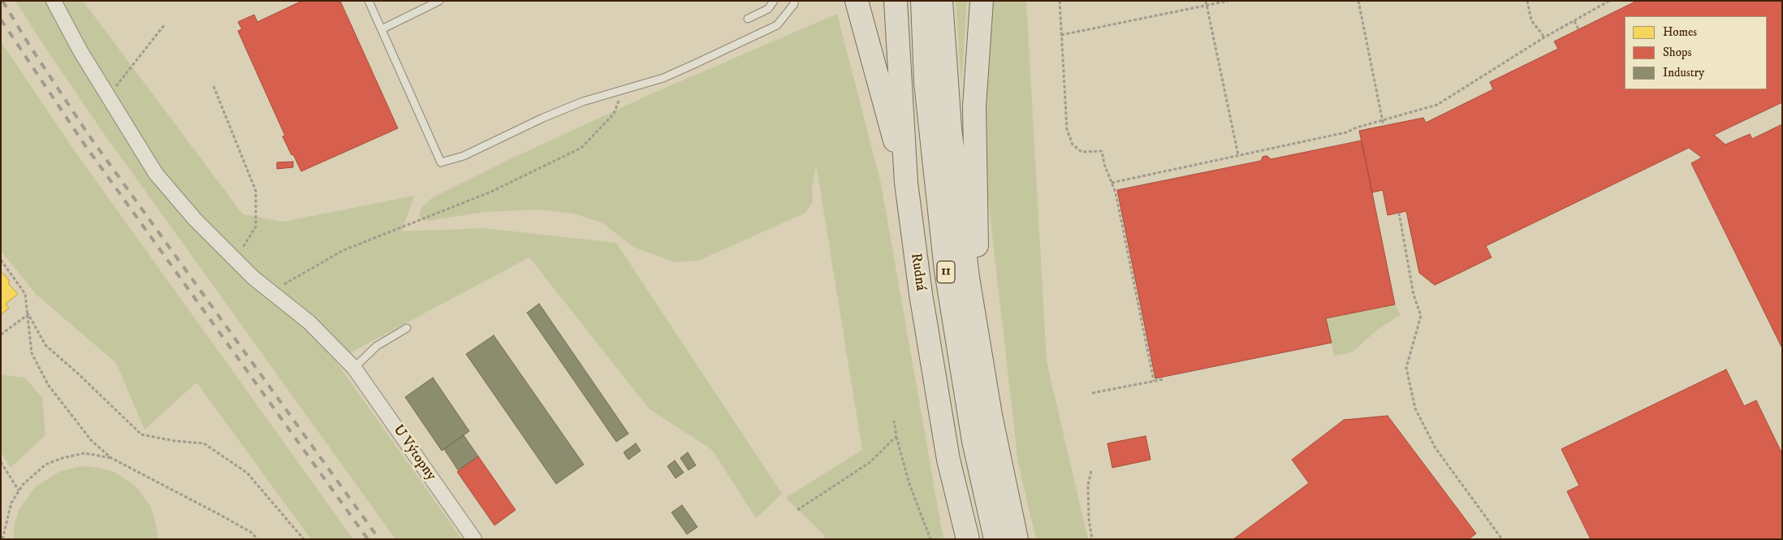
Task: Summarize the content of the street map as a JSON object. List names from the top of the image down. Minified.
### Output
{"streets":{"highway":["Rudná","11"],"street":["U Výtopny"]},"legend":["Homes","Shops","Industry"]}
